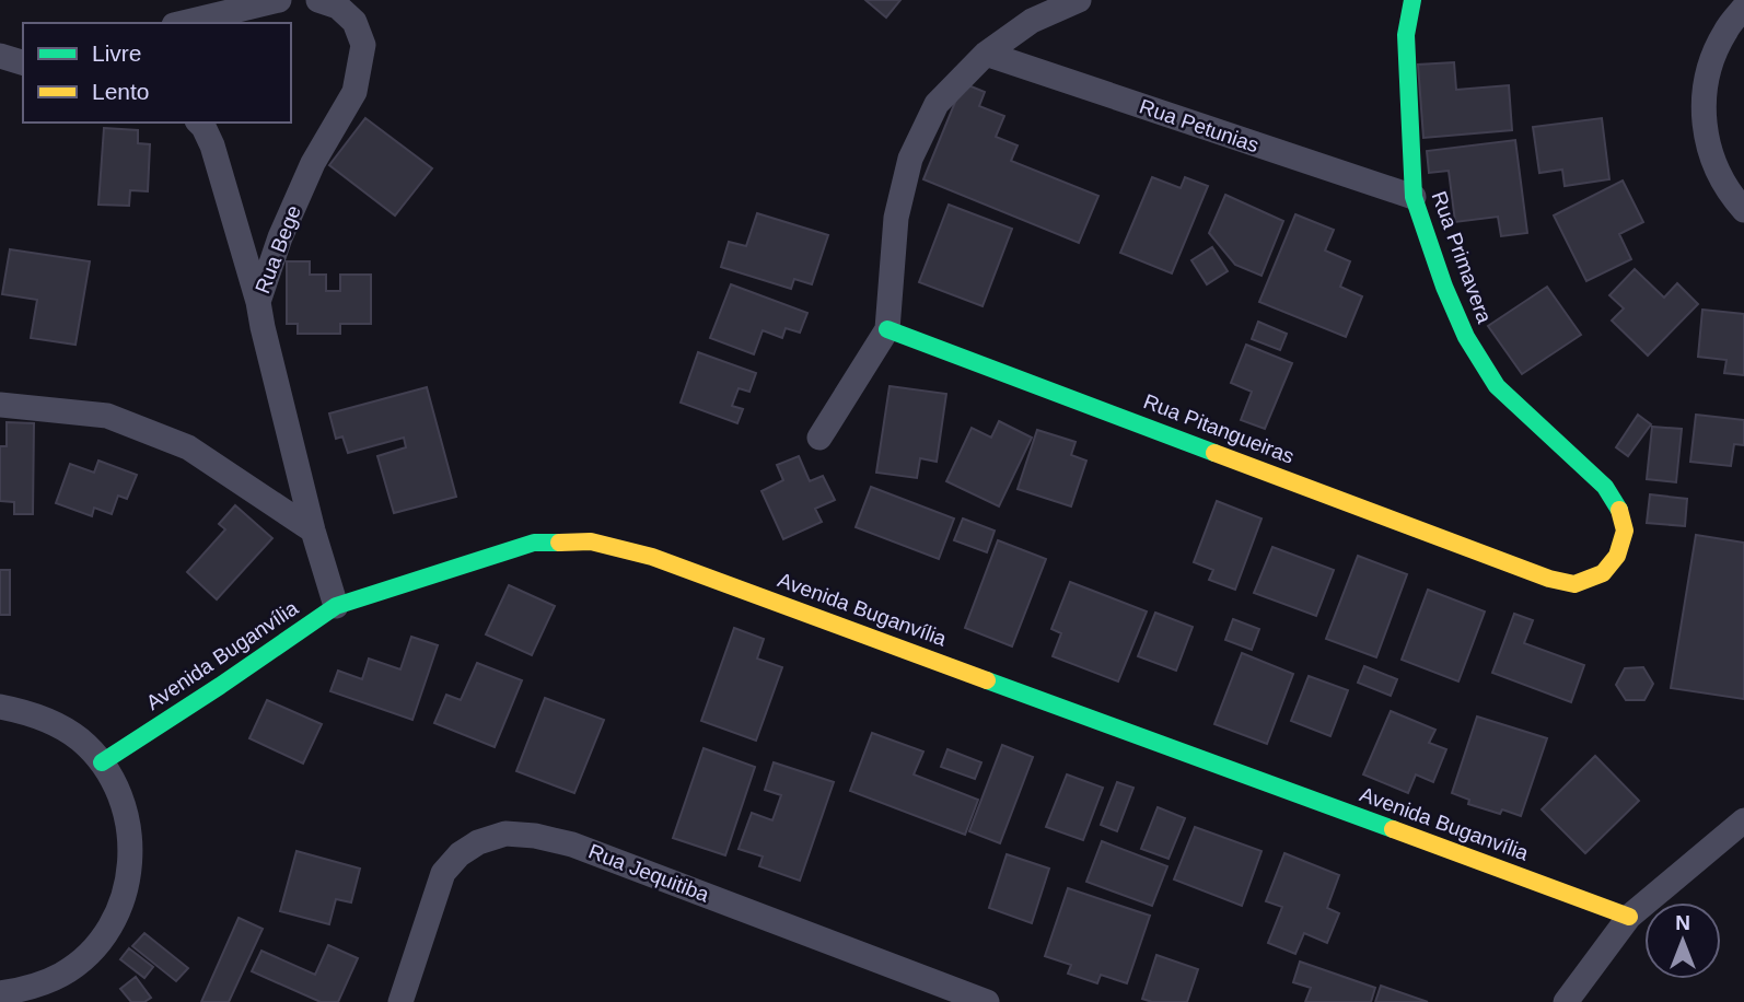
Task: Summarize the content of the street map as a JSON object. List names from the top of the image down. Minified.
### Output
{"streets":{"street":["Rua Petunias","Rua Bege","Rua Primavera","Rua Pitangueiras","Avenida Buganvília","Rua Jequitiba"]},"crossings":[["Rua Petunias","Rua Primavera"],["Rua Bege","Avenida Buganvília"],["Rua Primavera","Rua Pitangueiras"]],"legend":["Livre","Lento"],"north":"top"}
